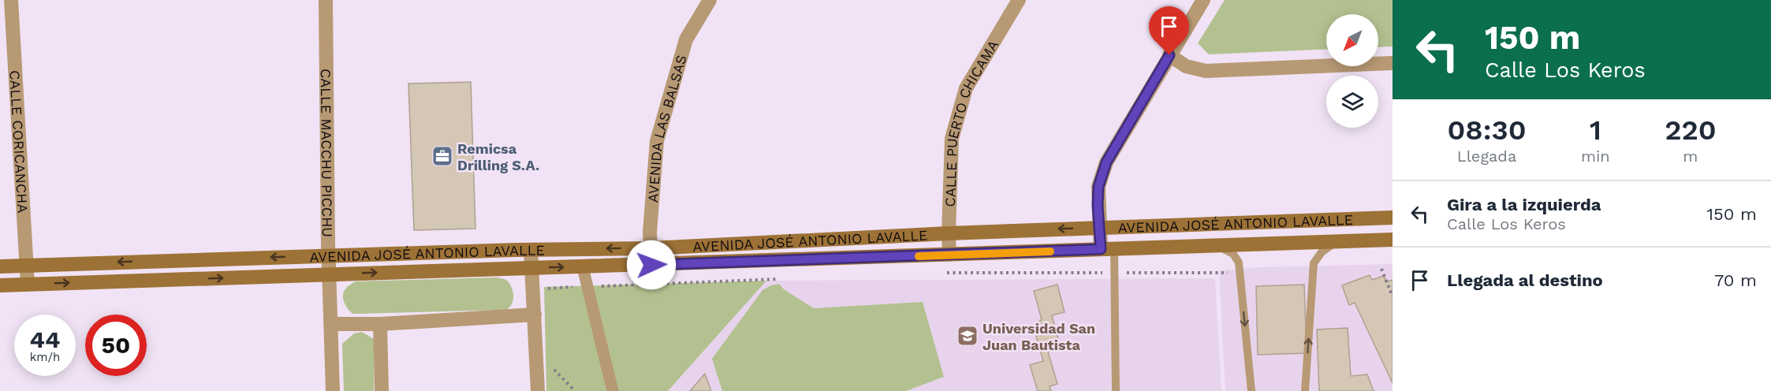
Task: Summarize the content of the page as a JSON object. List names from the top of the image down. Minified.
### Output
{"streets":{"main road":["AVENIDA JOSÉ ANTONIO LAVALLE"],"street":["CALLE PUERTO CHICAMA","AVENIDA LAS BALSAS","CALLE CORICANCHA","CALLE MACCHU PICCHU"]},"crossings":[["CALLE PUERTO CHICAMA","AVENIDA JOSÉ ANTONIO LAVALLE"],["AVENIDA LAS BALSAS","AVENIDA JOSÉ ANTONIO LAVALLE"],["CALLE CORICANCHA","AVENIDA JOSÉ ANTONIO LAVALLE"],["CALLE MACCHU PICCHU","AVENIDA JOSÉ ANTONIO LAVALLE"]],"places":{"office":["Remicsa Drilling S.A."],"school or university":["Universidad San Juan Bautista"]},"north":"bottom left","page":{"turn":["150 m","Calle Los Keros"],"eta":["08:30","Llegada","1","min","220","m"],"list":[{"name":"Gira a la izquierda","note":"Calle Los Keros","value":"150 m"},{"name":"Llegada al destino","value":"70 m"}],"speed":"44 km/h","limit":"50"}}
